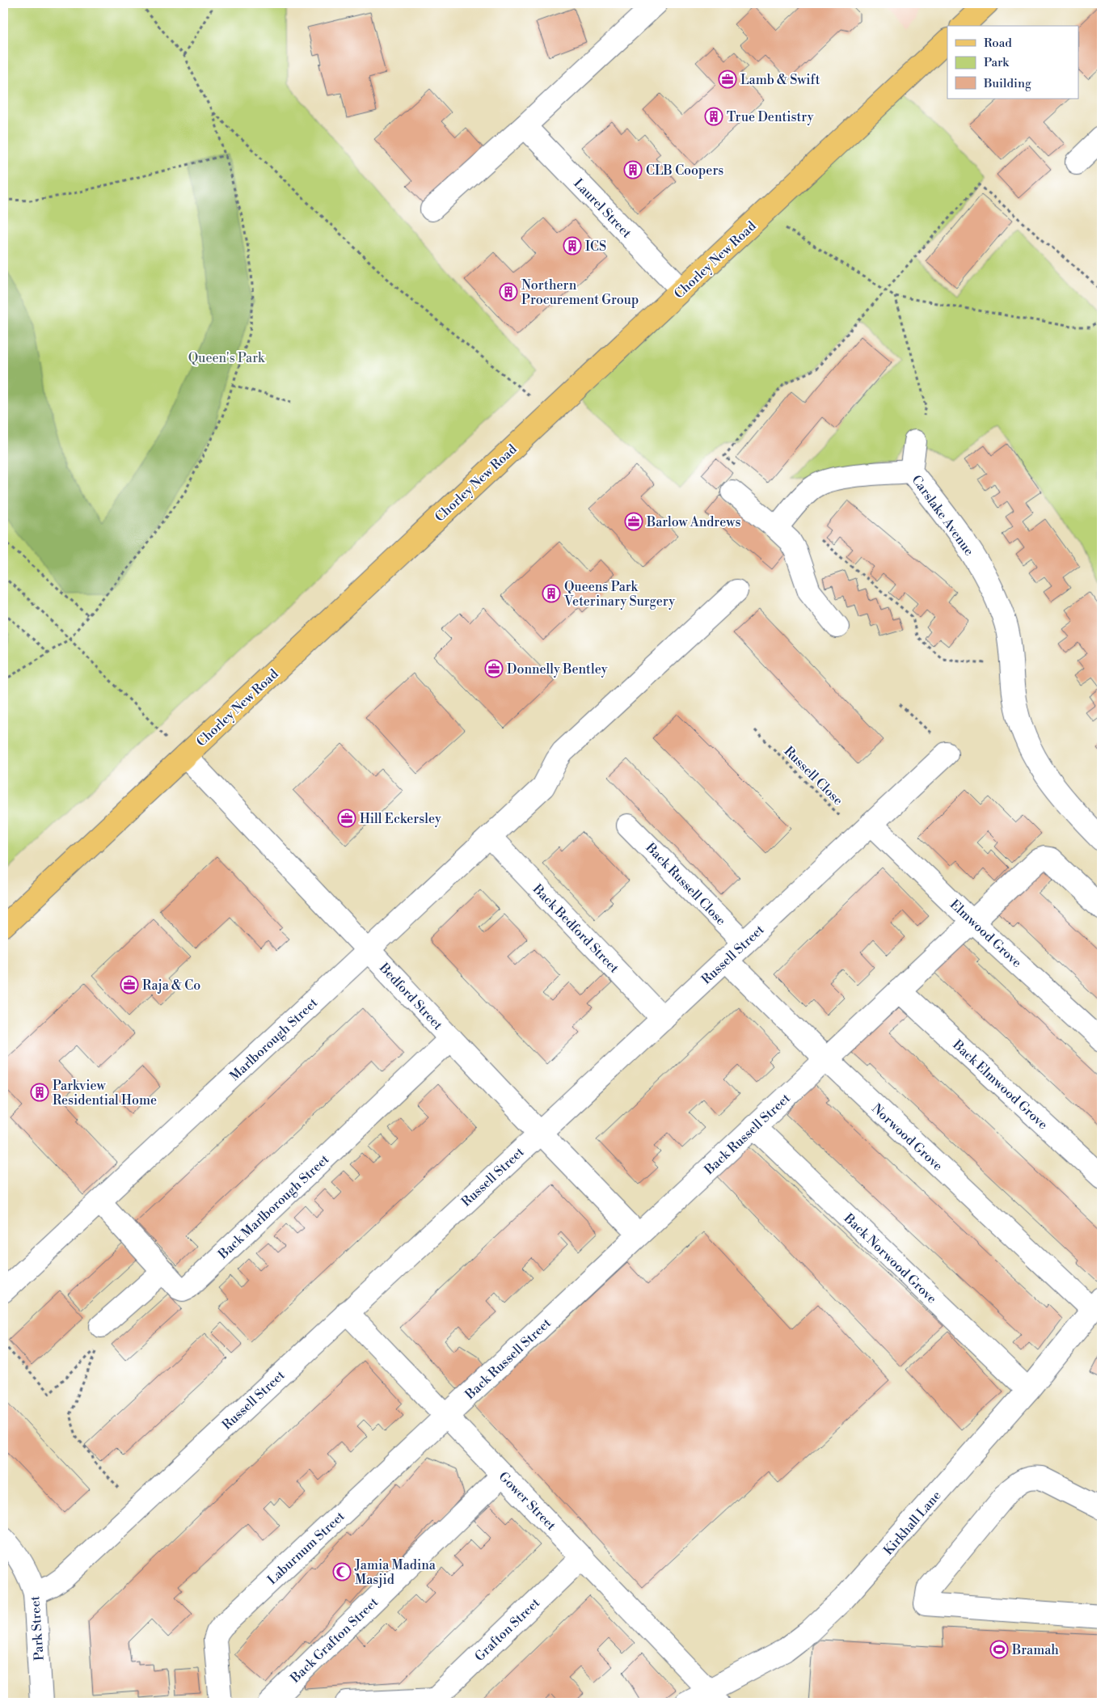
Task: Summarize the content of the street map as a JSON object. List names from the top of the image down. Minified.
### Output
{"streets":{"main road":["Chorley New Road"],"street":["Laurel Street","Carslake Avenue","Back Russell Close","Back Bedford Street","Elmwood Grove","Russell Street","Bedford Street","Marlborough Street","Back Elmwood Grove","Back Russell Street","Norwood Grove","Back Marlborough Street","Back Norwood Grove","Gower Street","Kirkhall Lane","Laburnum Street","Park Street","Grafton Street","Back Grafton Street"],"path":["Russell Close"]},"crossings":[["Laurel Street","Chorley New Road"],["Chorley New Road","Bedford Street"],["Russell Close","Elmwood Grove"],["Russell Close","Russell Street"],["Back Russell Close","Russell Street"],["Back Bedford Street","Russell Street"],["Back Bedford Street","Marlborough Street"],["Elmwood Grove","Russell Street"],["Elmwood Grove","Back Russell Street"],["Russell Street","Bedford Street"],["Russell Street","Norwood Grove"],["Russell Street","Gower Street"],["Russell Street","Park Street"],["Bedford Street","Marlborough Street"],["Bedford Street","Back Russell Street"],["Bedford Street","Back Marlborough Street"],["Marlborough Street","Back Marlborough Street"],["Back Elmwood Grove","Back Russell Street"],["Back Russell Street","Norwood Grove"],["Back Russell Street","Back Norwood Grove"],["Back Russell Street","Gower Street"],["Back Russell Street","Laburnum Street"],["Norwood Grove","Kirkhall Lane"],["Back Norwood Grove","Kirkhall Lane"],["Gower Street","Kirkhall Lane"],["Gower Street","Laburnum Street"],["Gower Street","Grafton Street"],["Gower Street","Back Grafton Street"]],"parks":["Queen's Park"],"places":{"office":["Lamb & Swift","Barlow Andrews","Donnelly Bentley","Hill Eckersley","Raja & Co"],"building":["True Dentistry","CLB Coopers","ICS","Northern Procurement Group","Queens Park Veterinary Surgery","Parkview Residential Home"],"mosque":["Jamia Madina Masjid"],"sports":["Bramah"]},"legend":["Road","Park","Building"]}
